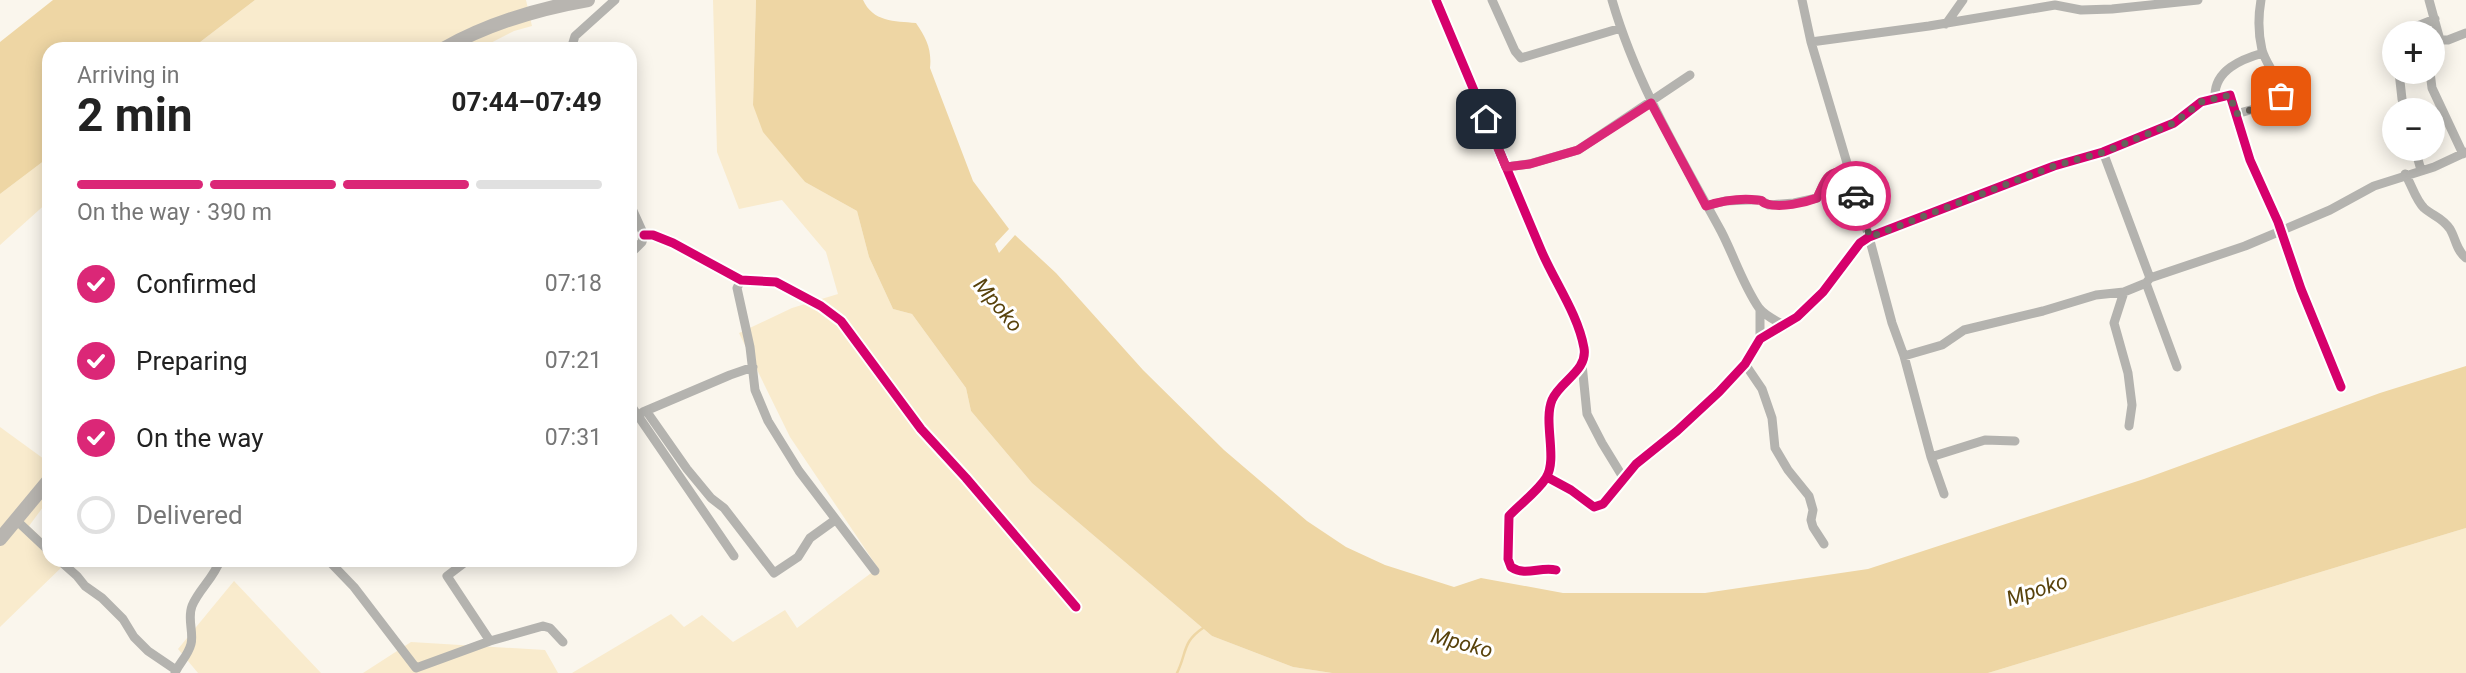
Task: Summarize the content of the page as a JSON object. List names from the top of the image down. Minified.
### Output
{"water":["Mpoko"],"page":{"map_buttons":["+","−"],"heading":["2 min","Arriving in","07:44–07:49"],"bar":"On the way · 390 m","list":[["Confirmed","07:18"],["Preparing","07:21"],["On the way","07:31"],"Delivered"]}}
